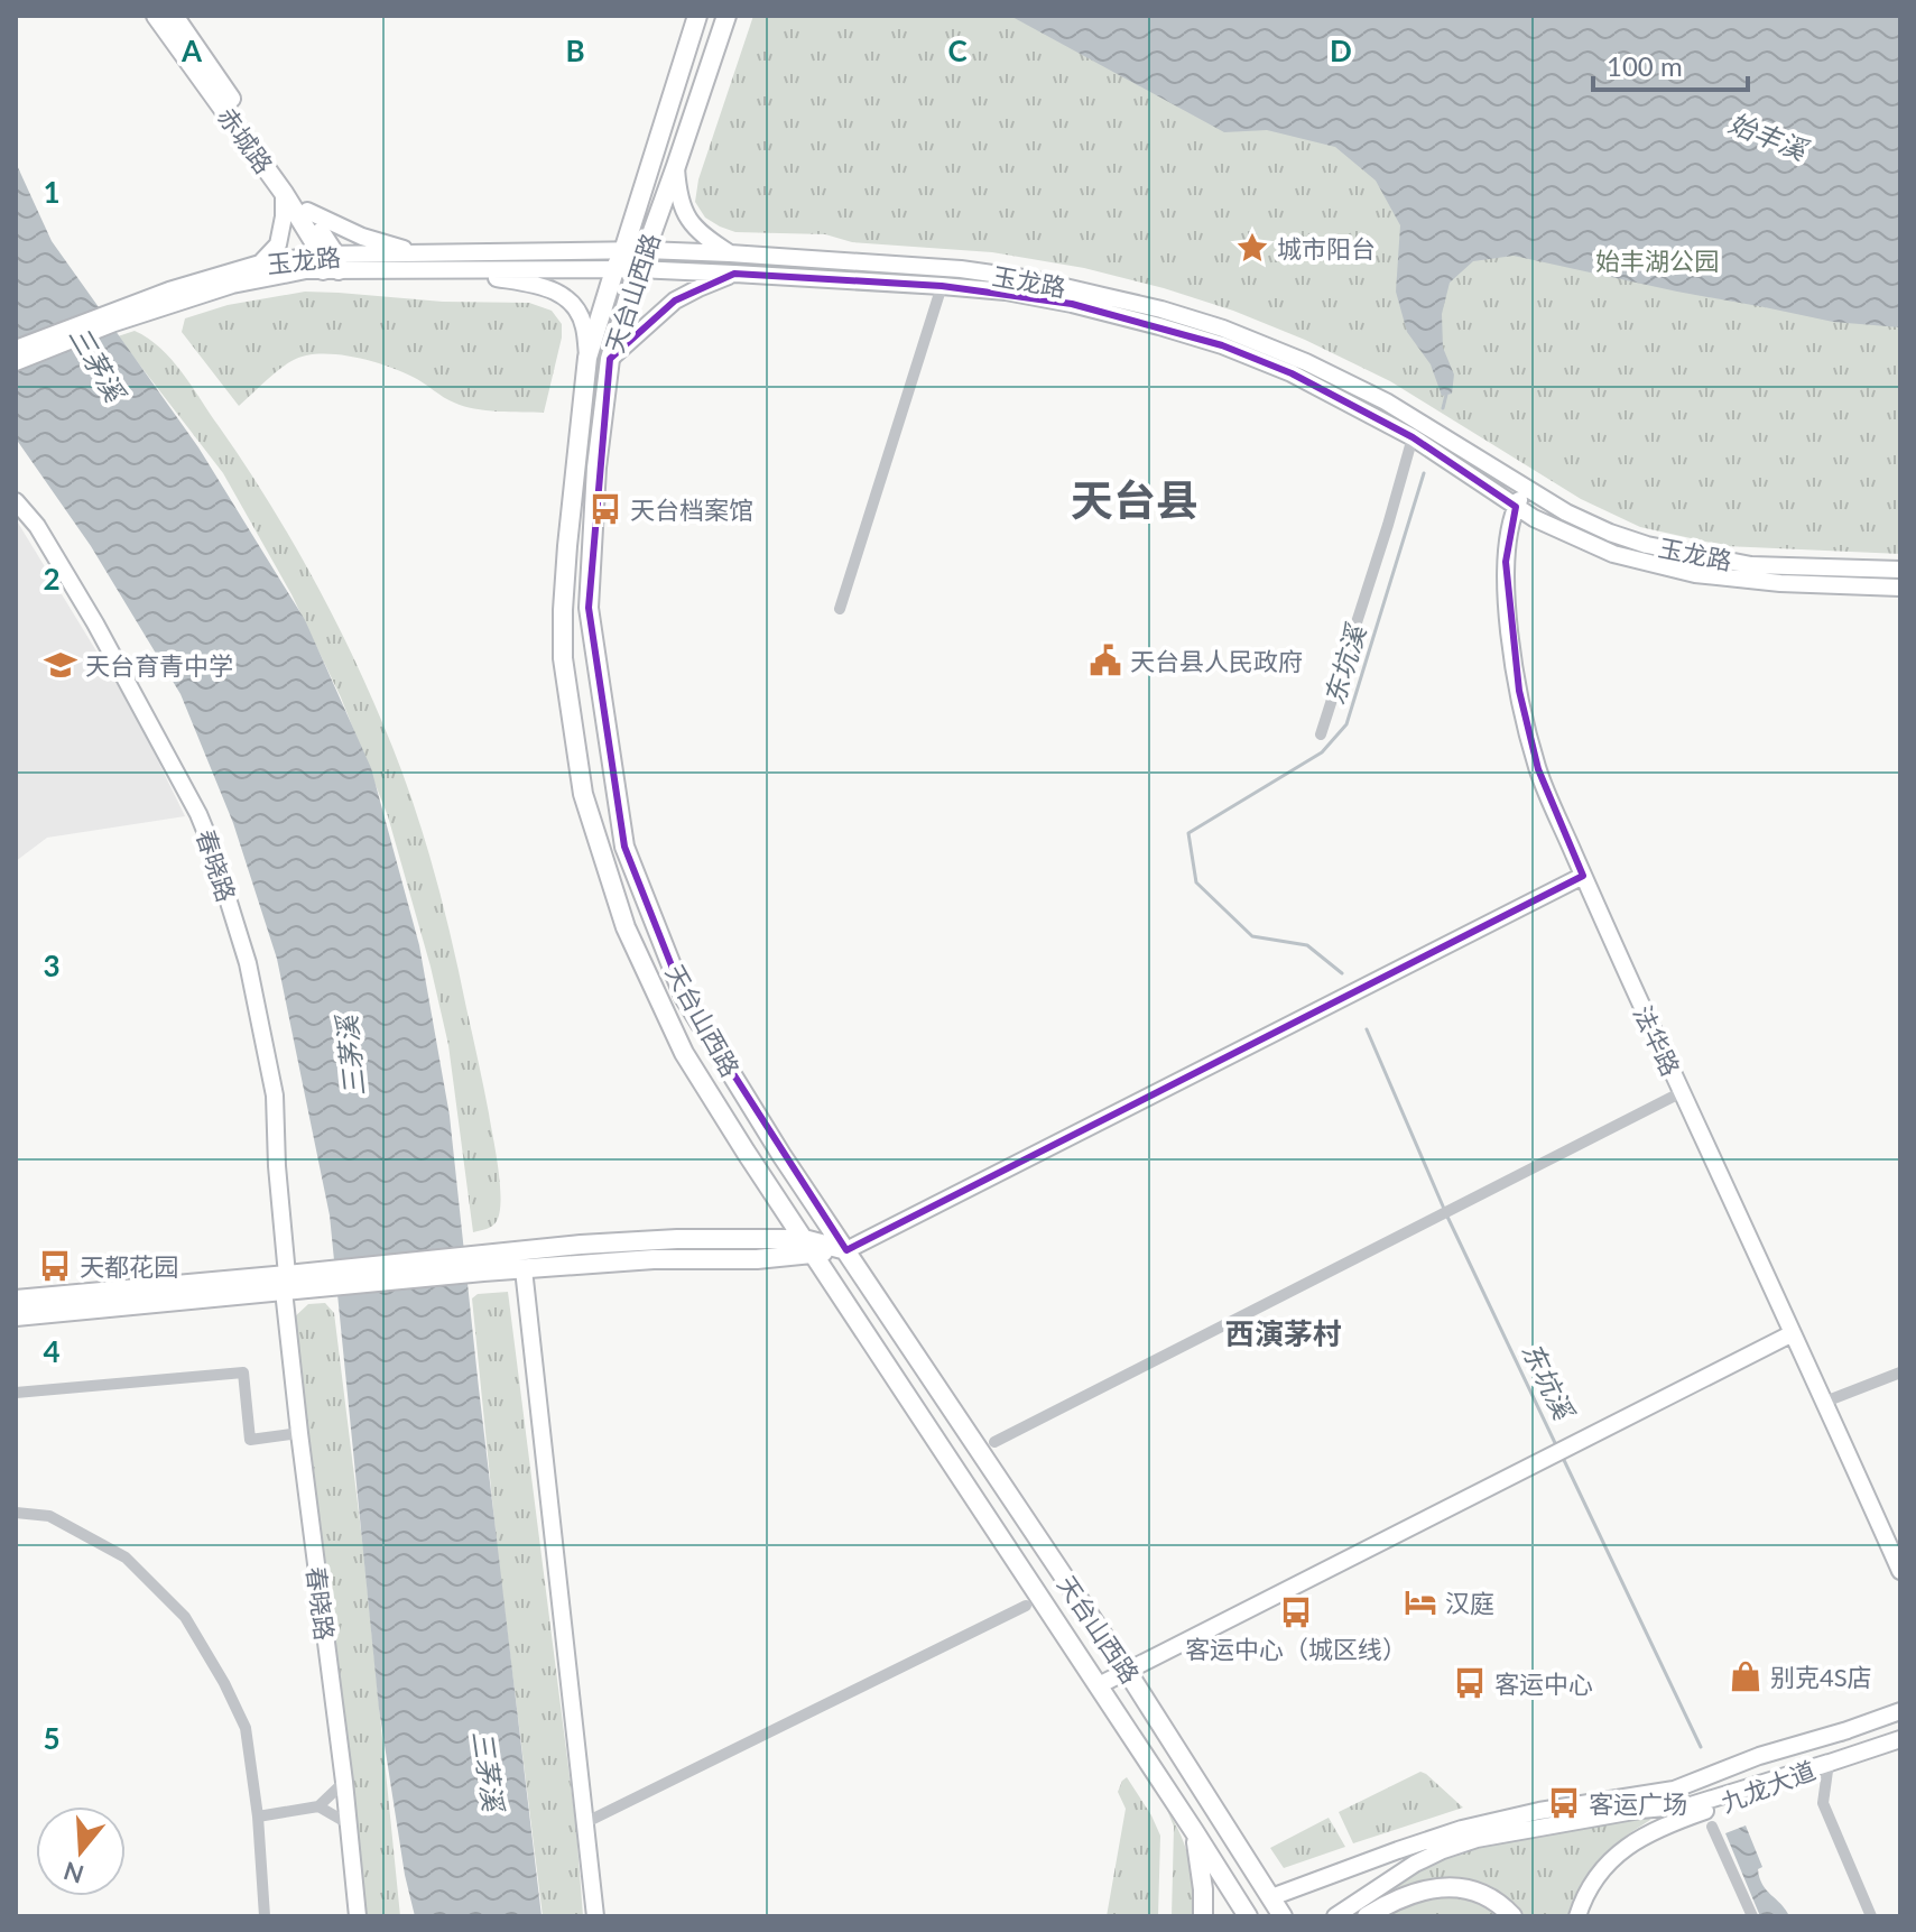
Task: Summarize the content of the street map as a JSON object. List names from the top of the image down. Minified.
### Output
{"streets":{"main road":["赤城路","玉龙路","天台山西路","春晓路","法华路","九龙大道"]},"crossings":[["赤城路","玉龙路"],["玉龙路","天台山西路"],["玉龙路","法华路"]],"districts":["天台县","西演茅村"],"water":["始丰溪","三茅溪","东坑溪"],"parks":["始丰湖公园"],"places":{"place":["城市阳台"],"bus stop":["天台档案馆","天都花园","客运中心（城区线）","客运中心","客运广场"],"public building":["天台县人民政府"],"school or university":["天台育青中学"],"hotel":["汉庭"],"shop":["别克4S店"]},"scale_bar":"100 m","north":"bottom","grid":{"columns":["A","B","C","D"],"rows":["1","2","3","4","5"]}}
